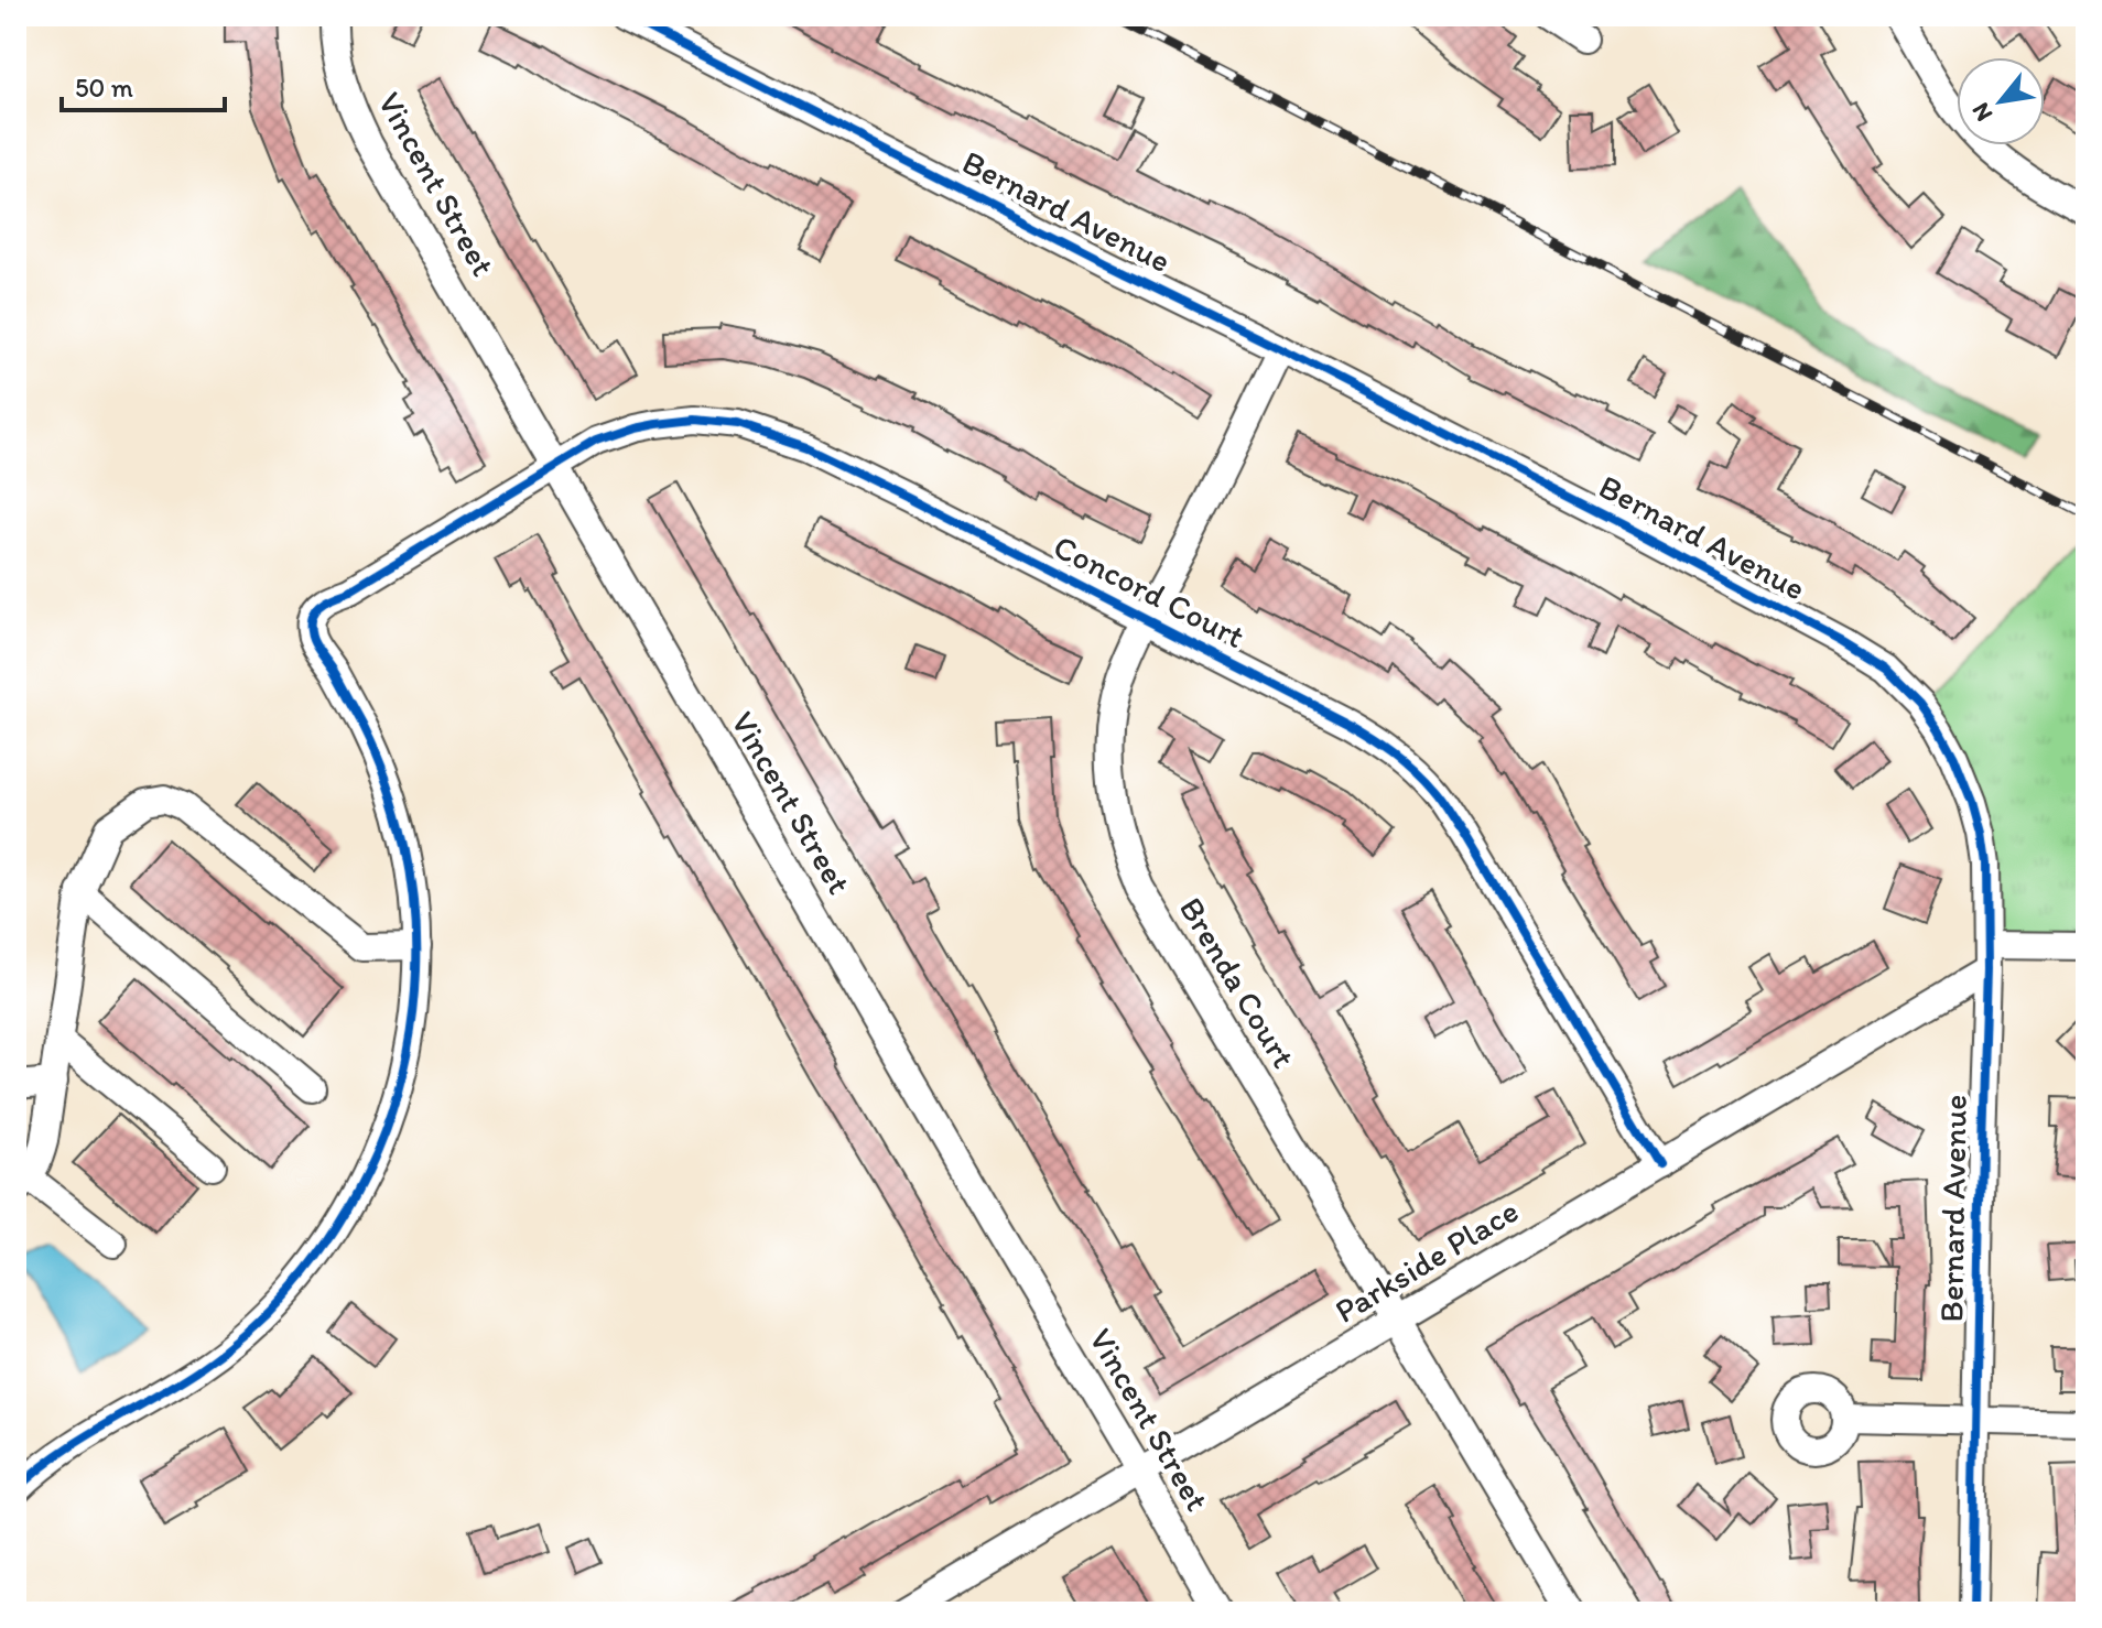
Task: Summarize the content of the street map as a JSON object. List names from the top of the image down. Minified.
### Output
{"streets":{"street":["Vincent Street","Bernard Avenue","Concord Court","Brenda Court","Parkside Place"]},"crossings":[["Vincent Street","Concord Court"],["Vincent Street","Parkside Place"],["Bernard Avenue","Brenda Court"],["Bernard Avenue","Parkside Place"],["Concord Court","Brenda Court"],["Concord Court","Parkside Place"],["Brenda Court","Parkside Place"]],"scale_bar":"50 m","north":"bottom left"}
